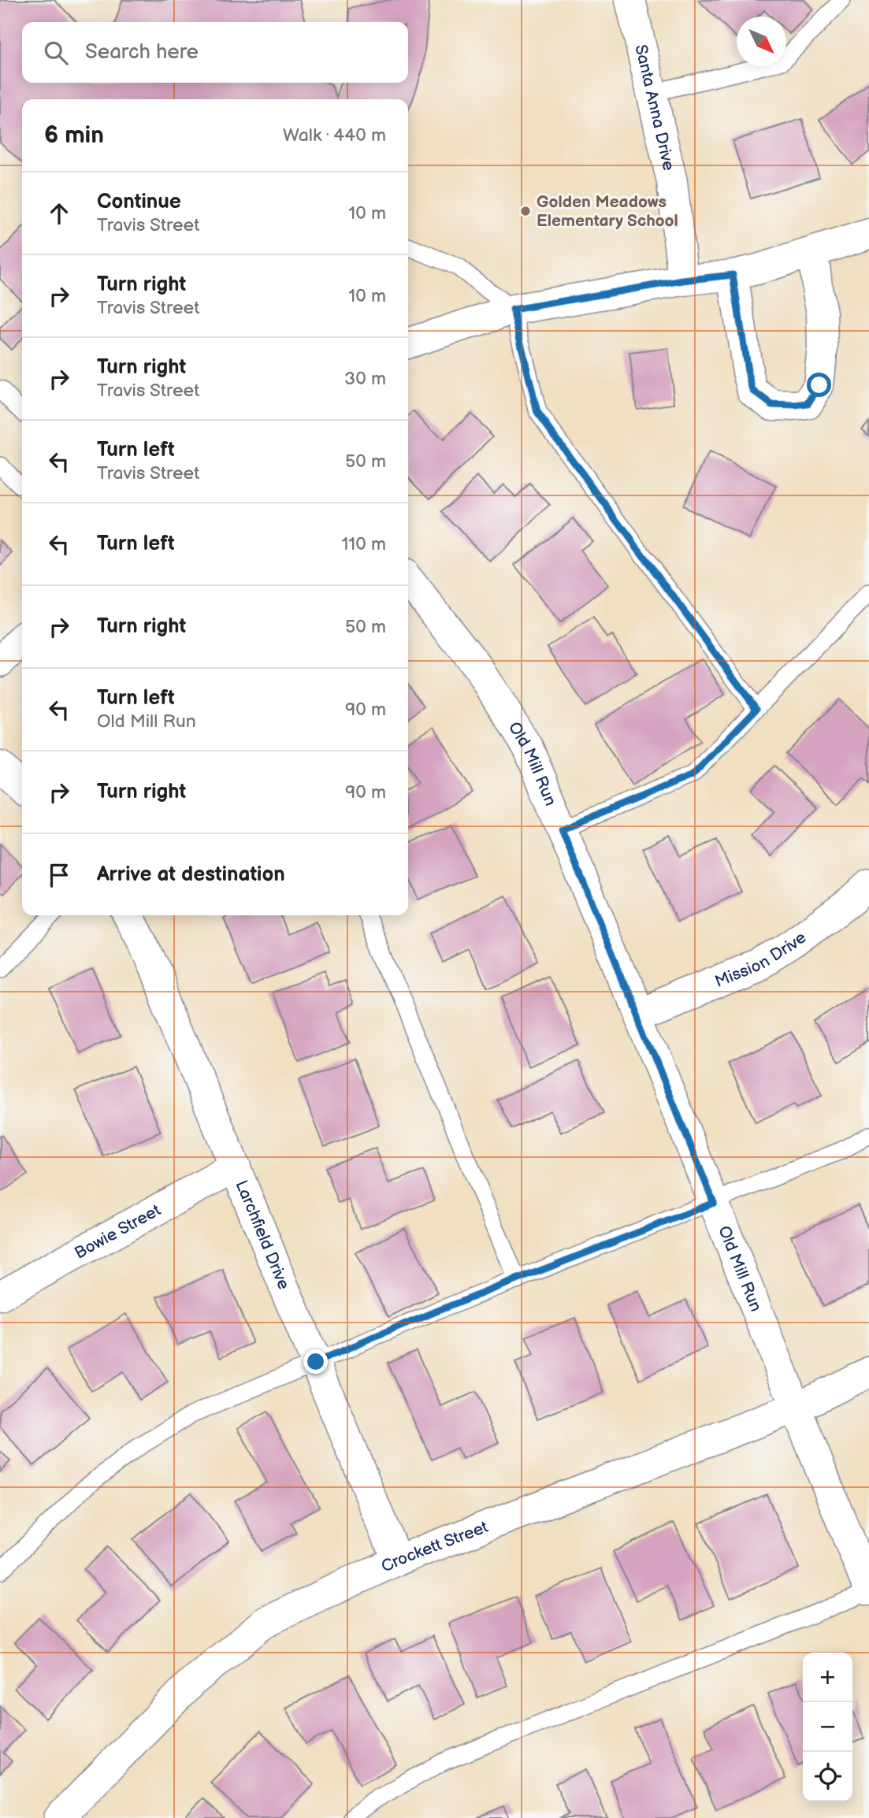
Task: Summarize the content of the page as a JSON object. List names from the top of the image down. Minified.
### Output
{"streets":{"street":["Santa Anna Drive","Old Mill Run","Mission Drive","Bowie Street","Larchfield Drive","Crockett Street"]},"crossings":[["Old Mill Run","Mission Drive"],["Old Mill Run","Crockett Street"],["Bowie Street","Larchfield Drive"],["Larchfield Drive","Crockett Street"]],"places":["Golden Meadows Elementary School"],"north":"bottom right","page":{"search":"Search here","heading":["6 min","Walk · 440 m"],"list":[["Continue","Travis Street","10 m"],["Turn right","Travis Street","10 m"],["Turn right","Travis Street","30 m"],["Turn left","Travis Street","50 m"],["Turn left","110 m"],["Turn right","50 m"],["Turn left","Old Mill Run","90 m"],["Turn right","90 m"],"Arrive at destination"],"map_buttons":["+","−"]}}
